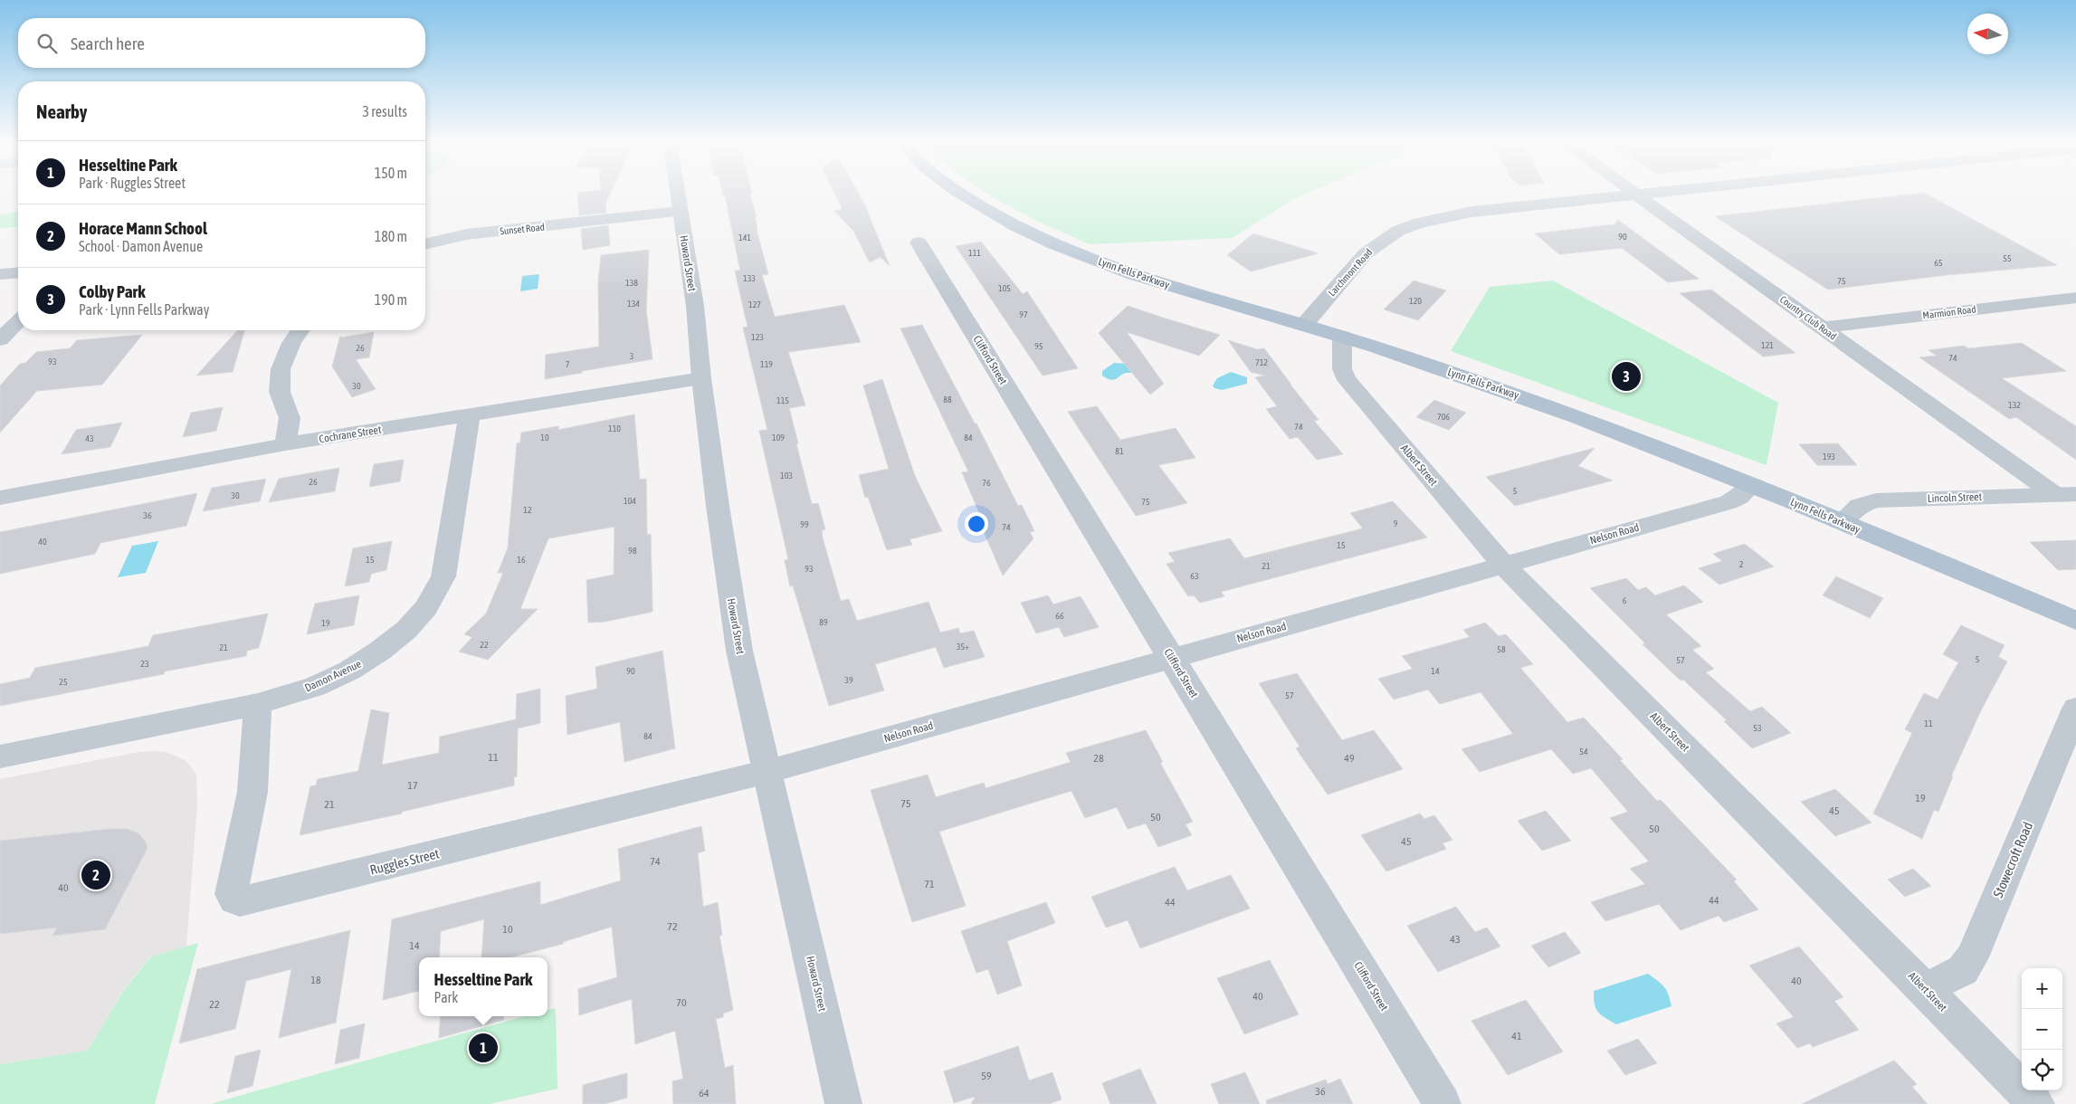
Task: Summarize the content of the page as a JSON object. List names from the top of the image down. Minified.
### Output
{"streets":{"main road":["Lynn Fells Parkway"],"street":["Sunset Road","Howard Street","Larchmont Road","Marmion Road","Country Club Road","Clifford Street","Cochrane Street","Albert Street","Lincoln Street","Nelson Road","Damon Avenue","Stowecroft Road","Ruggles Street"]},"crossings":[["Sunset Road","Howard Street"],["Howard Street","Cochrane Street"],["Howard Street","Nelson Road"],["Howard Street","Ruggles Street"],["Larchmont Road","Lynn Fells Parkway"],["Larchmont Road","Country Club Road"],["Lynn Fells Parkway","Albert Street"],["Lynn Fells Parkway","Lincoln Street"],["Lynn Fells Parkway","Nelson Road"],["Marmion Road","Country Club Road"],["Country Club Road","Lincoln Street"],["Clifford Street","Nelson Road"],["Cochrane Street","Damon Avenue"],["Albert Street","Nelson Road"],["Albert Street","Stowecroft Road"],["Nelson Road","Ruggles Street"],["Damon Avenue","Ruggles Street"]],"house_numbers":["90","141","111","55","65","133","75","138","105","120","134","127","97","123","121","95","26","3","74","93","712","7","119","30","88","115","132","706","74","110","10","109","84","43","81","193","103","26","76","5","30","104","75","12","36","9","99","74","40","15","98","15","16","2","21","93","63","6","66","89","19","22","35+","21","58","5","57","23","90","14","39","25","57","11","53","84","54","11","28","49","17","19","75","21","45","50","50","45","74","71","40","44","44","72","10","43","14","18","40","40","70","22","41","59","36","64"],"north":"left","page":{"search":"Search here","heading":["Nearby","3 results"],"list":[{"mark":"1","name":"Hesseltine Park","note":"Park · Ruggles Street","value":"150 m"},{"mark":"2","name":"Horace Mann School","note":"School · Damon Avenue","value":"180 m"},{"mark":"3","name":"Colby Park","note":"Park · Lynn Fells Parkway","value":"190 m"}],"pins":["3","2","1"],"popup":["Hesseltine Park","Park"],"map_buttons":["+","−"]}}
